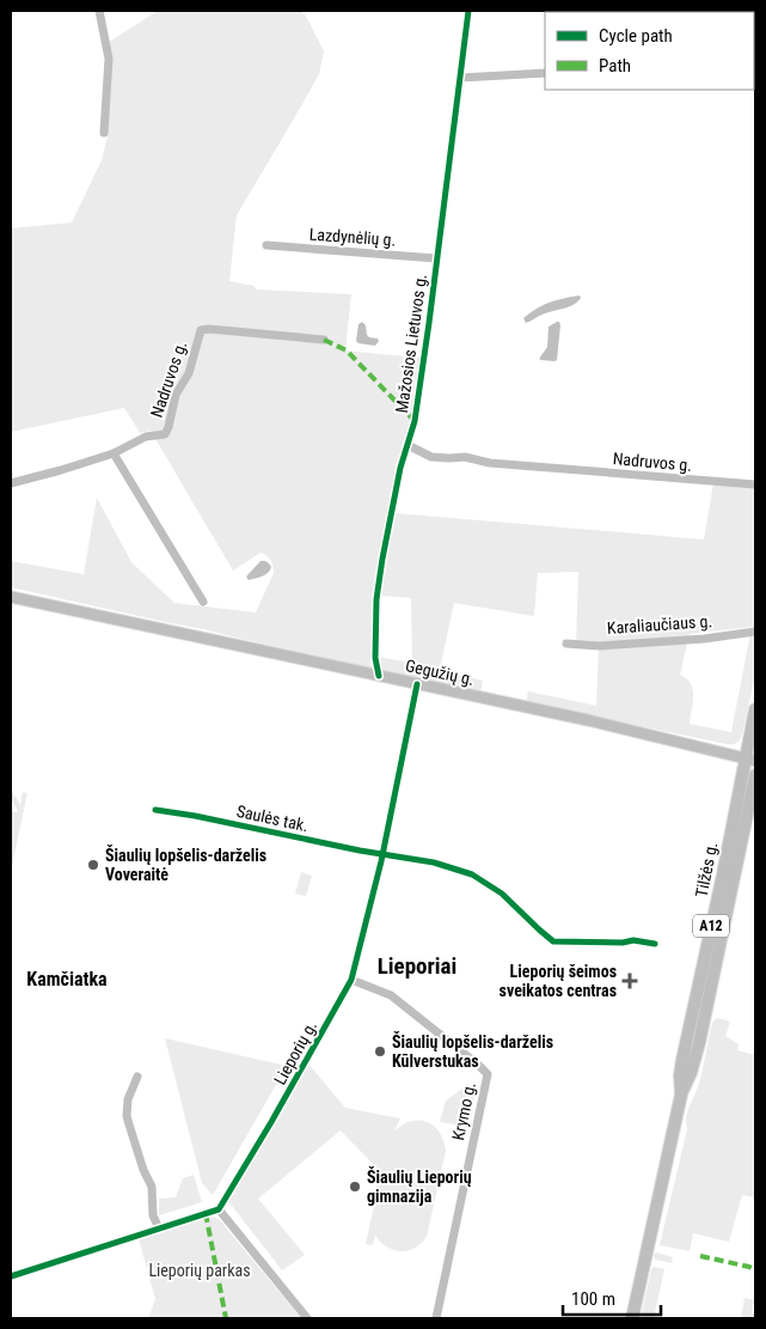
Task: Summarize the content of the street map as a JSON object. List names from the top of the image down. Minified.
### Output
{"streets":{"highway":["Tilžės g.","A12"],"main road":["Gegužių g."],"street":["Lazdynėlių g.","Mažosios Lietuvos g.","Nadruvos g.","Karaliaučiaus g.","Saulės tak.","Lieporių g.","Krymo g."]},"crossings":[["Lazdynėlių g.","Mažosios Lietuvos g."],["Mažosios Lietuvos g.","Nadruvos g."],["Mažosios Lietuvos g.","Gegužių g."],["Gegužių g.","Tilžės g."],["Gegužių g.","A12"],["Gegužių g.","Lieporių g."],["Saulės tak.","Lieporių g."],["Tilžės g.","A12"],["Lieporių g.","Krymo g."]],"districts":["Lieporiai","Kamčiatka"],"parks":["Lieporių parkas"],"places":{"other":["Šiaulių lopšelis-darželis Voveraitė","Šiaulių lopšelis-darželis Kūlverstukas","Šiaulių Lieporių gimnazija"],"health":["Lieporių šeimos sveikatos centras"]},"legend":["Cycle path","Path"],"scale_bar":"100 m"}
